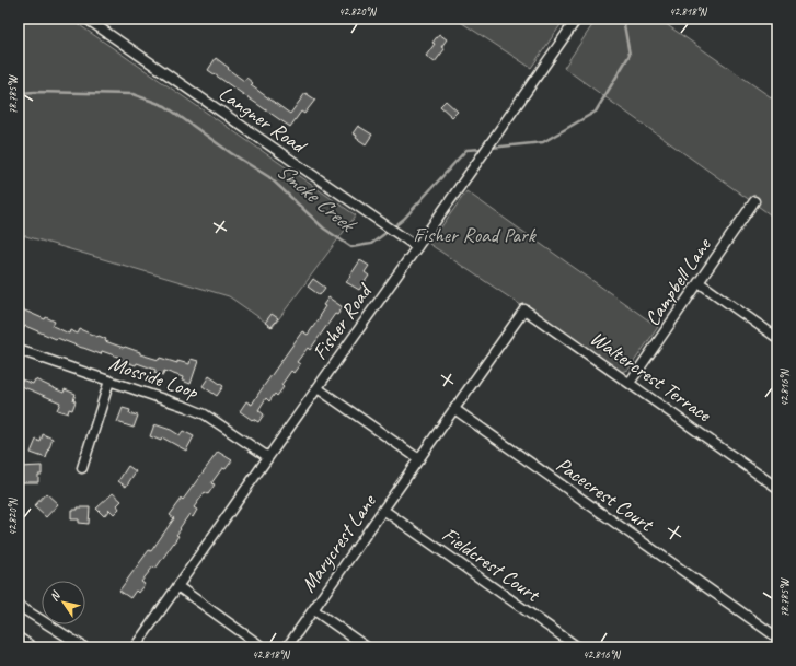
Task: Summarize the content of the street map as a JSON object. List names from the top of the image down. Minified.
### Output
{"streets":{"street":["Langner Road","Campbell Lane","Fisher Road","Waltercrest Terrace","Mosside Loop","Pacecrest Court","Marycrest Lane","Fieldcrest Court"]},"crossings":[["Langner Road","Fisher Road"],["Campbell Lane","Waltercrest Terrace"],["Fisher Road","Mosside Loop"],["Waltercrest Terrace","Marycrest Lane"],["Pacecrest Court","Marycrest Lane"],["Marycrest Lane","Fieldcrest Court"]],"water":["Smoke Creek"],"parks":["Fisher Road Park"],"north":"top left","coordinates":["42.820°N","42.818°N","78.785°W","42.816°N"]}
